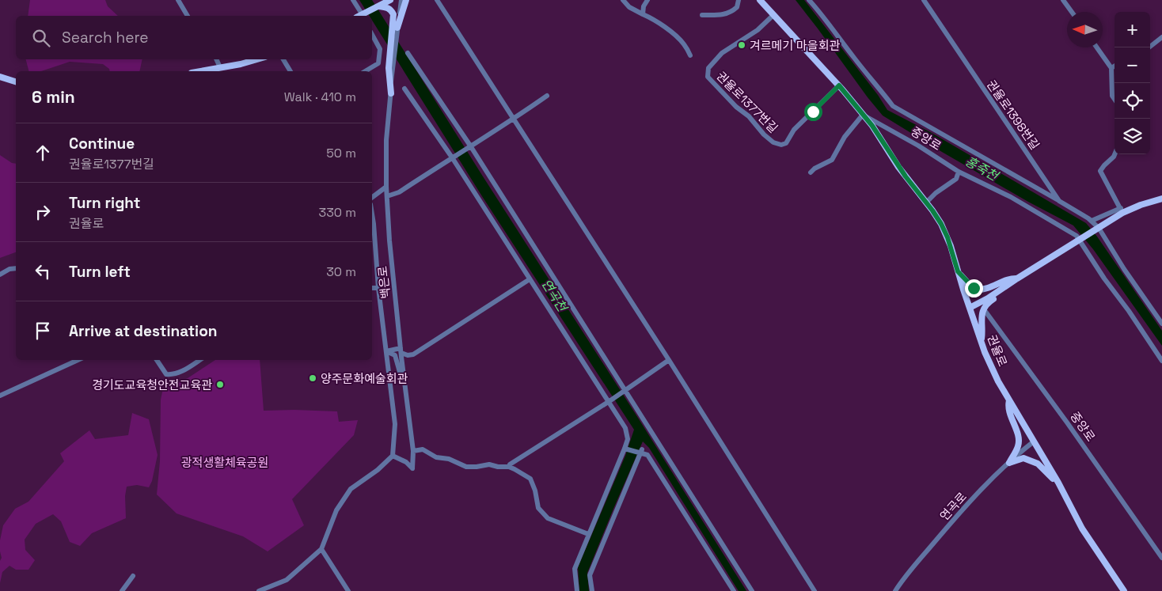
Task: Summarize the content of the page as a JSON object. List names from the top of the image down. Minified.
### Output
{"streets":{"main road":["권율로"],"street":["권율로1377번길","권율로1398번길","중앙로","백은로","연곡로"]},"crossings":[["권율로1377번길","권율로"],["중앙로","권율로"],["권율로","연곡로"]],"water":["홍죽천","연곡천"],"parks":["광적생활체육공원"],"places":["겨르메기 마을회관","양주문화예술회관","경기도교육청안전교육관"],"north":"left","page":{"map_buttons":["+","−"],"search":"Search here","heading":["6 min","Walk · 410 m"],"list":[["Continue","권율로1377번길","50 m"],["Turn right","권율로","330 m"],["Turn left","30 m"],"Arrive at destination"]}}
